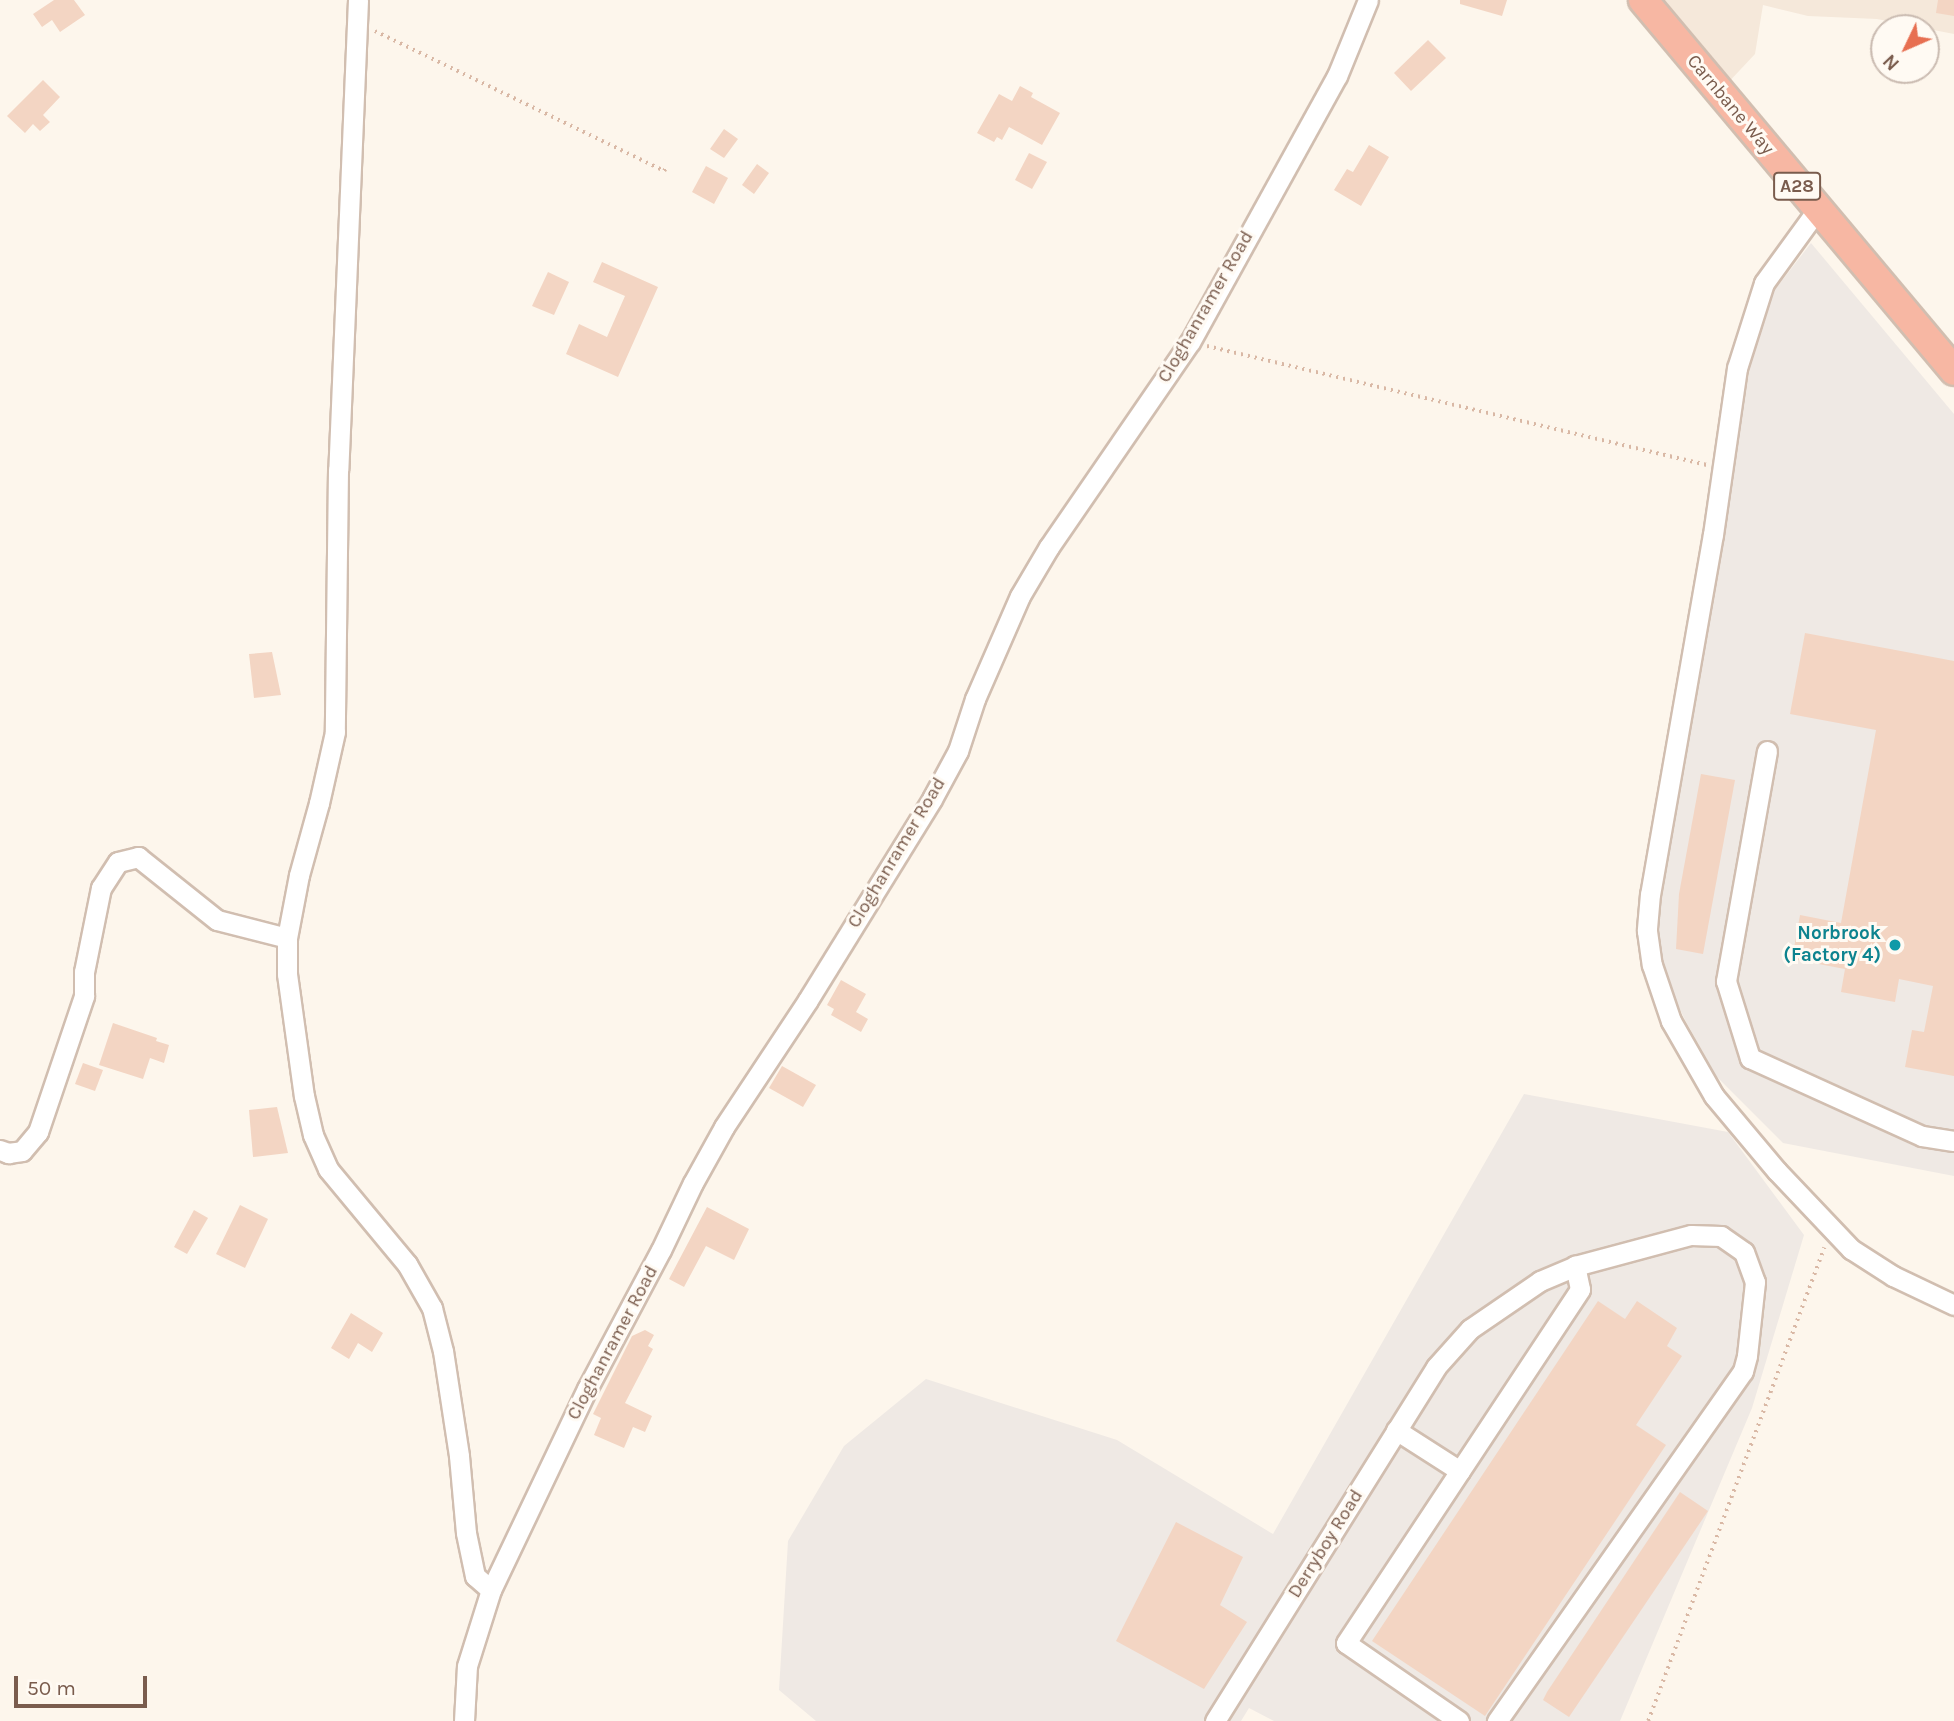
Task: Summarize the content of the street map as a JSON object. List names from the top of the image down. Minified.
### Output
{"streets":{"highway":["Carnbane Way","A28"],"street":["Cloghanramer Road","Derryboy Road"]},"places":["Norbrook (Factory 4)"],"scale_bar":"50 m","north":"bottom left"}
